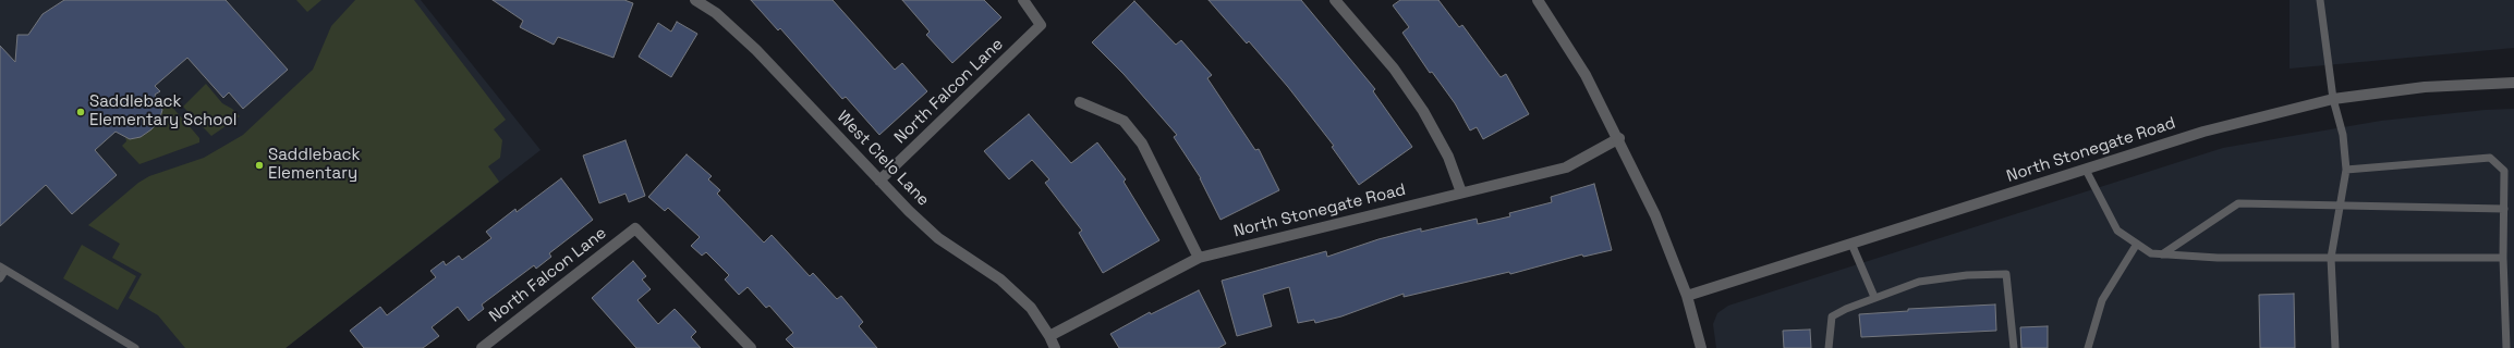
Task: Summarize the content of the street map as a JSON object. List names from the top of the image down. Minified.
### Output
{"streets":{"street":["North Falcon Lane","North Stonegate Road","West Cielo Lane"]},"crossings":[["North Falcon Lane","West Cielo Lane"],["North Stonegate Road","West Cielo Lane"]],"places":["Saddleback Elementary School","Saddleback Elementary"]}
